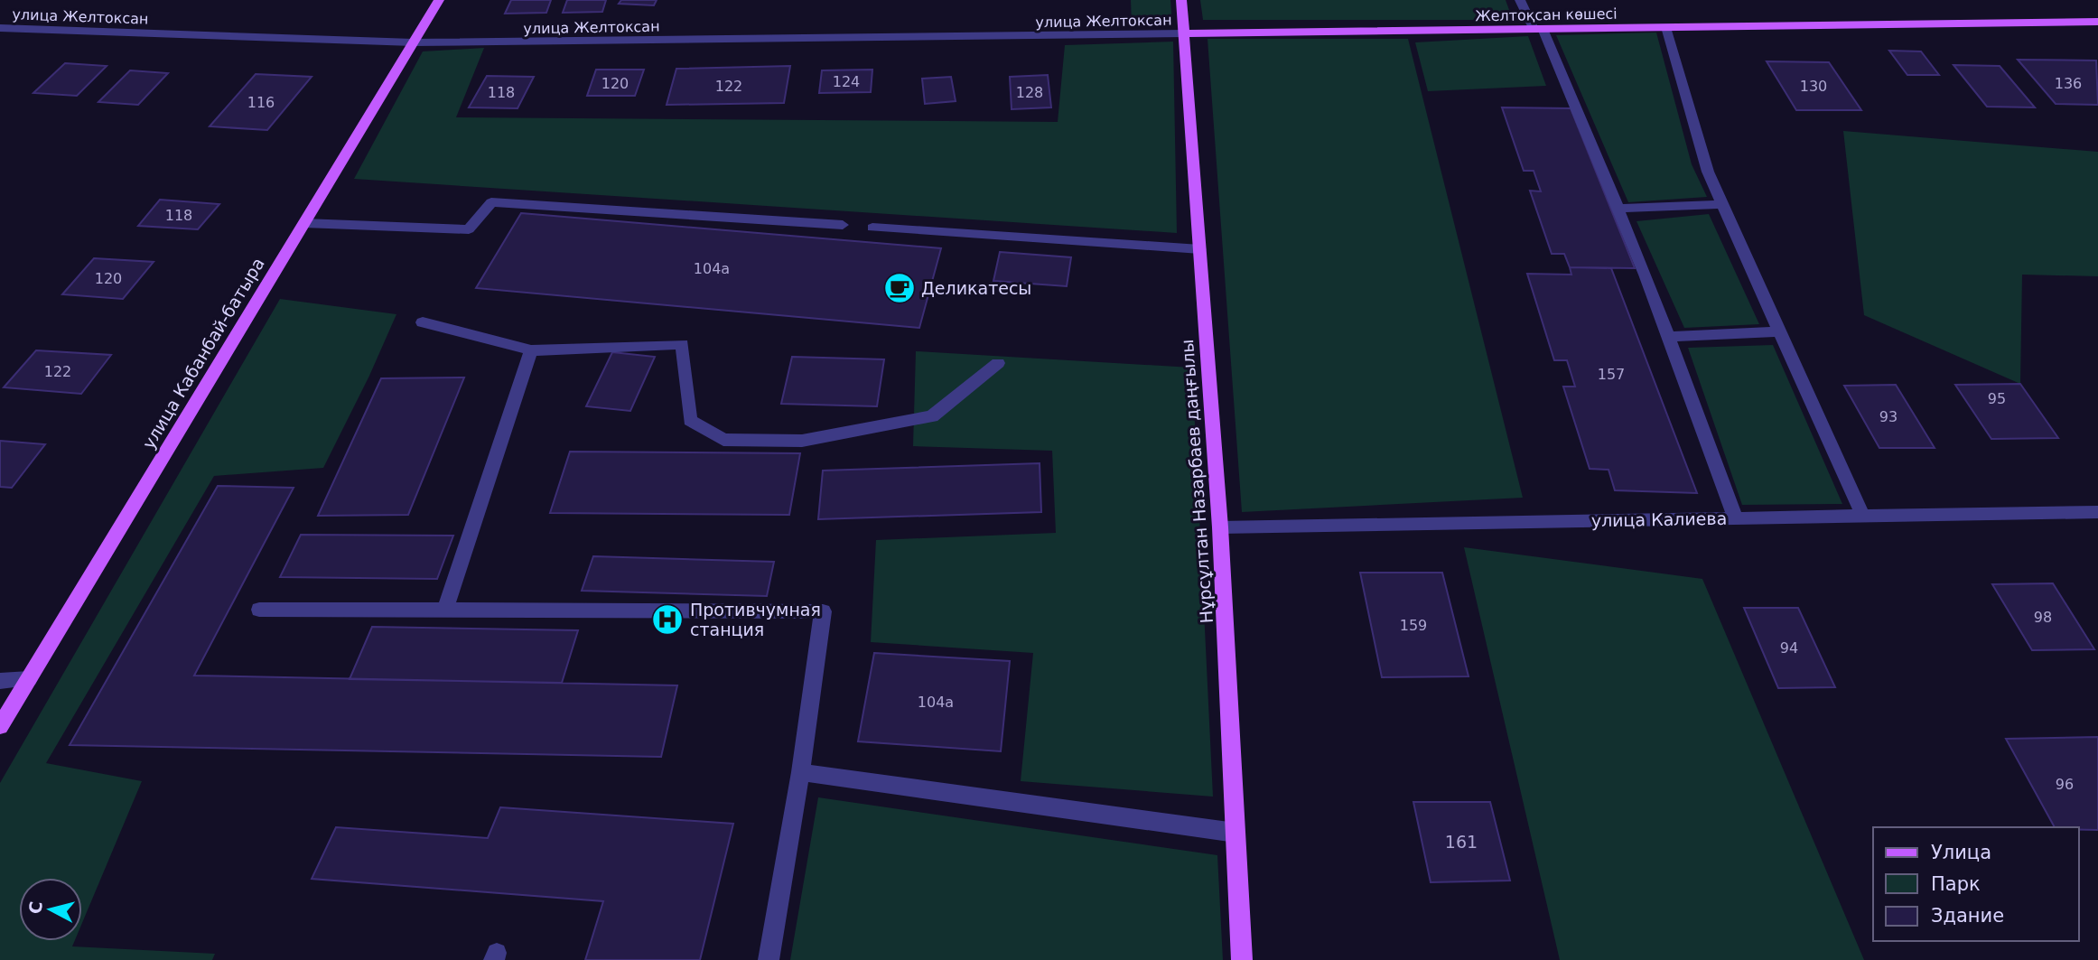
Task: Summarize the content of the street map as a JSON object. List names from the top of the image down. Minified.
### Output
{"streets":{"main road":["Желтоқсан көшесі","улица Кабанбай-батыра","Нұрсұлтан Назарбаев даңғылы"],"street":["улица Желтоксан","улица Калиева"]},"crossings":[["Желтоқсан көшесі","улица Желтоксан"],["Желтоқсан көшесі","Нұрсұлтан Назарбаев даңғылы"],["улица Желтоксан","улица Кабанбай-батыра"],["улица Желтоксан","Нұрсұлтан Назарбаев даңғылы"],["Нұрсұлтан Назарбаев даңғылы","улица Калиева"]],"places":{"cafe":["Деликатесы"],"hospital":["Противчумная станция"]},"house_numbers":["124","120","136","122","130","118","128","116","118","104а","120","122","157","95","93","98","159","94","104а","96","161"],"legend":["Улица","Парк","Здание"],"north":"left"}
